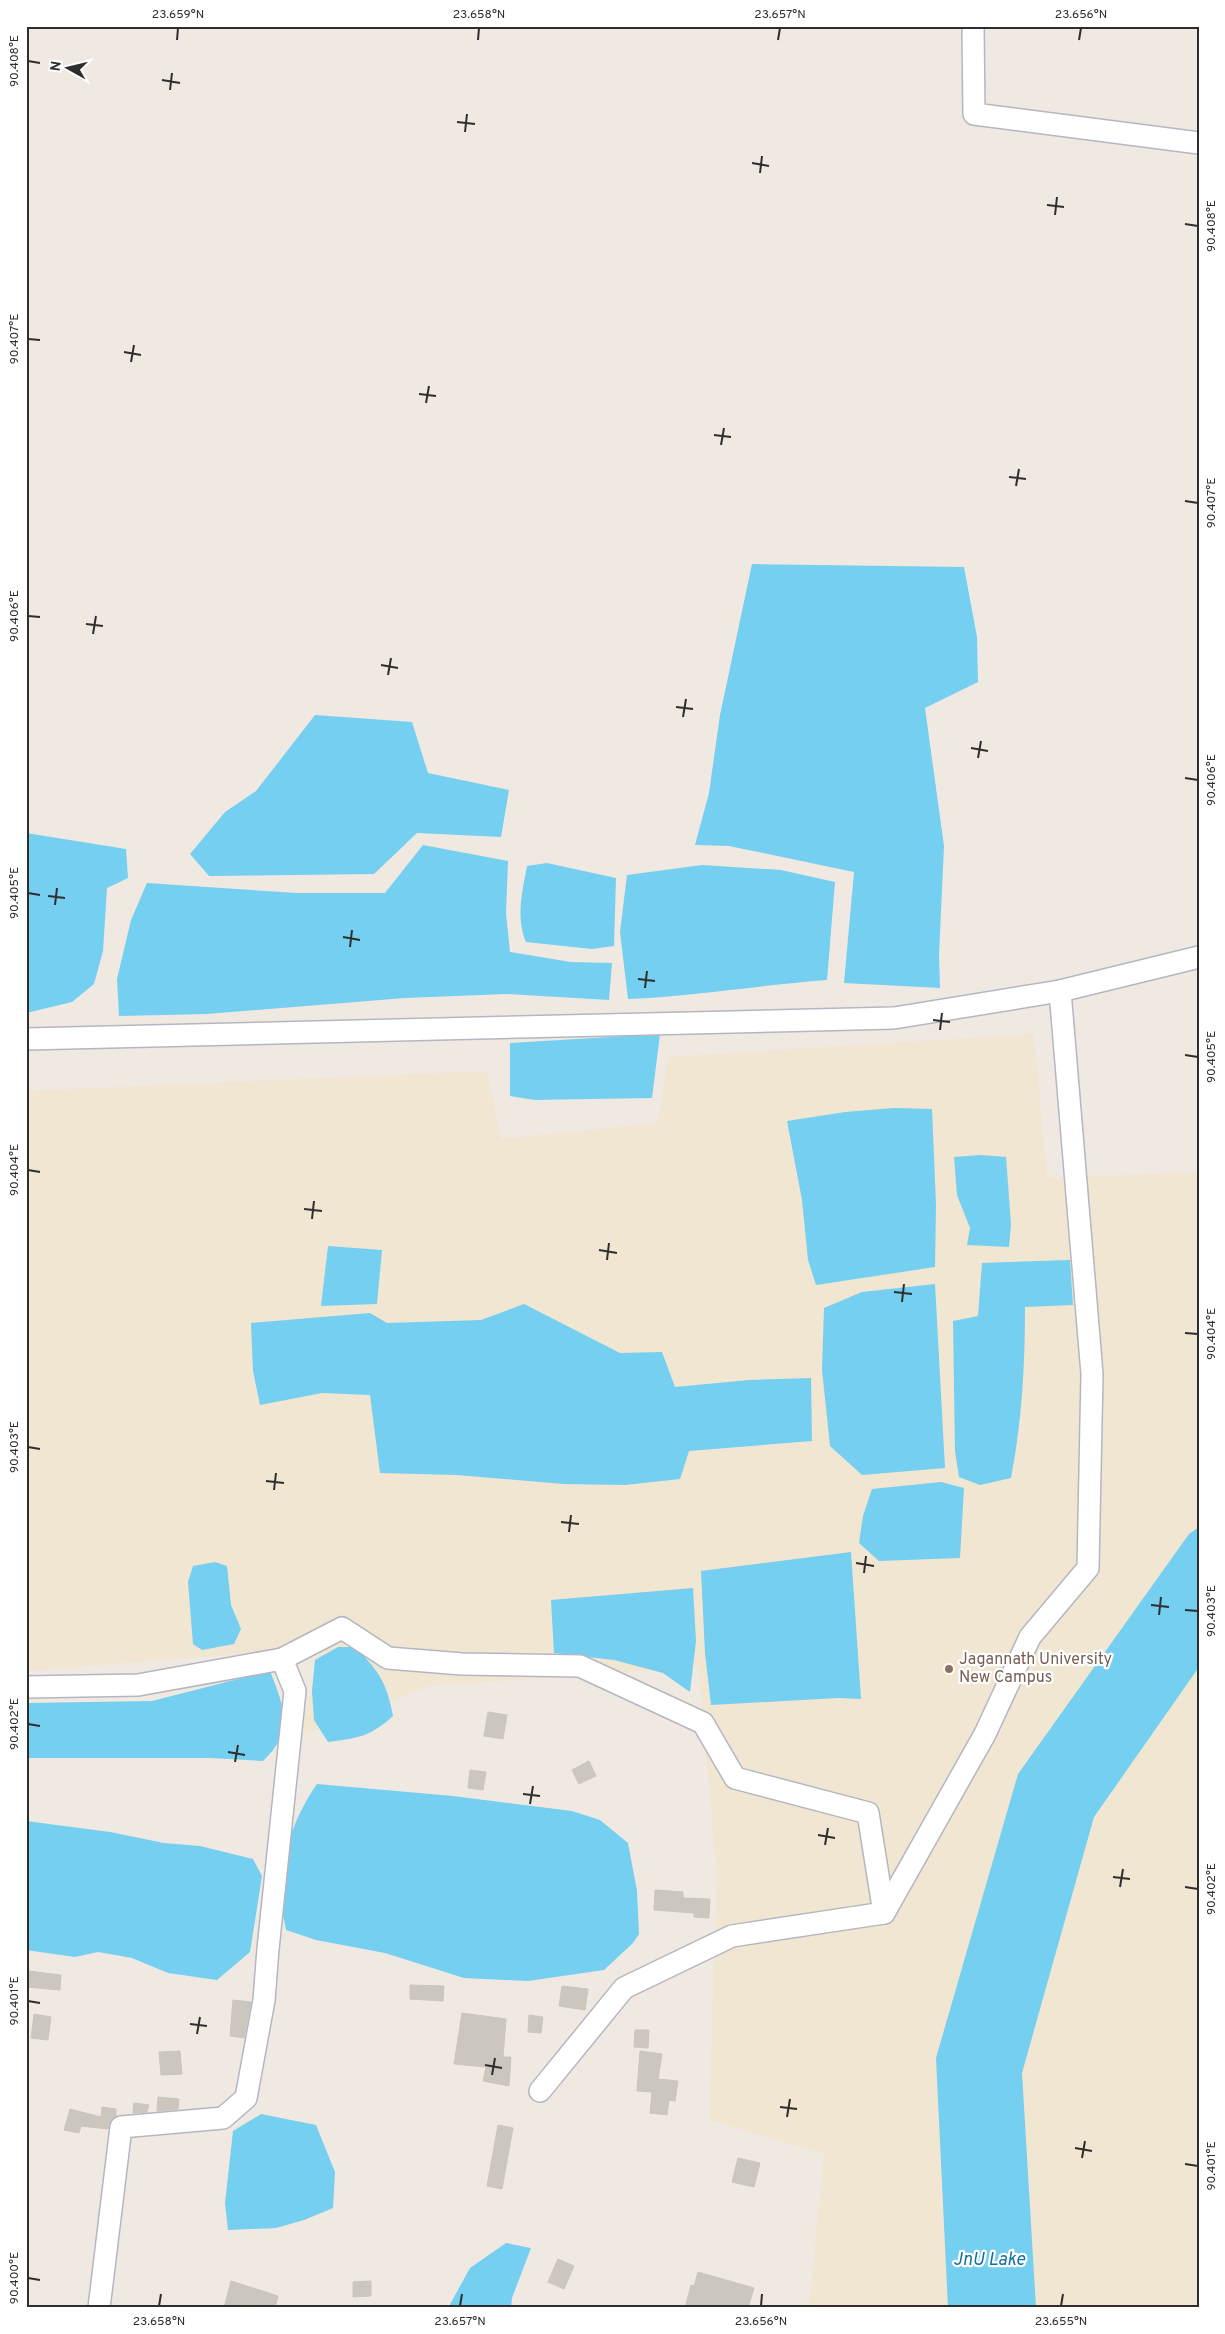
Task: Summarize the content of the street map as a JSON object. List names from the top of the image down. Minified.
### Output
{"water":["JnU Lake"],"places":["Jagannath University New Campus"],"north":"left","coordinates":["23.659°N","23.658°N","23.657°N","23.656°N","90.408°E","90.407°E","90.406°E","90.405°E","90.404°E","90.403°E","90.402°E","90.401°E","90.400°E","23.655°N"]}
